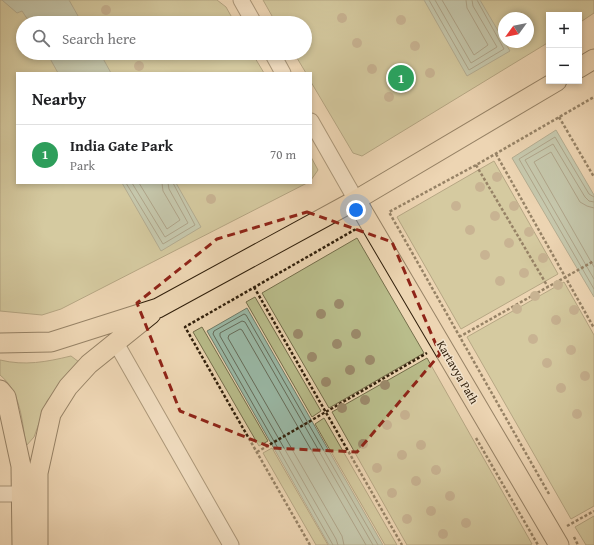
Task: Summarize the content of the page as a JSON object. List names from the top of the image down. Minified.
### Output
{"streets":{"main road":["Kartavya Path"]},"north":"bottom left","page":{"map_buttons":["+","−"],"search":"Search here","pins":"1","heading":"Nearby","list":[{"mark":"1","name":"India Gate Park","note":"Park","value":"70 m"}]}}
